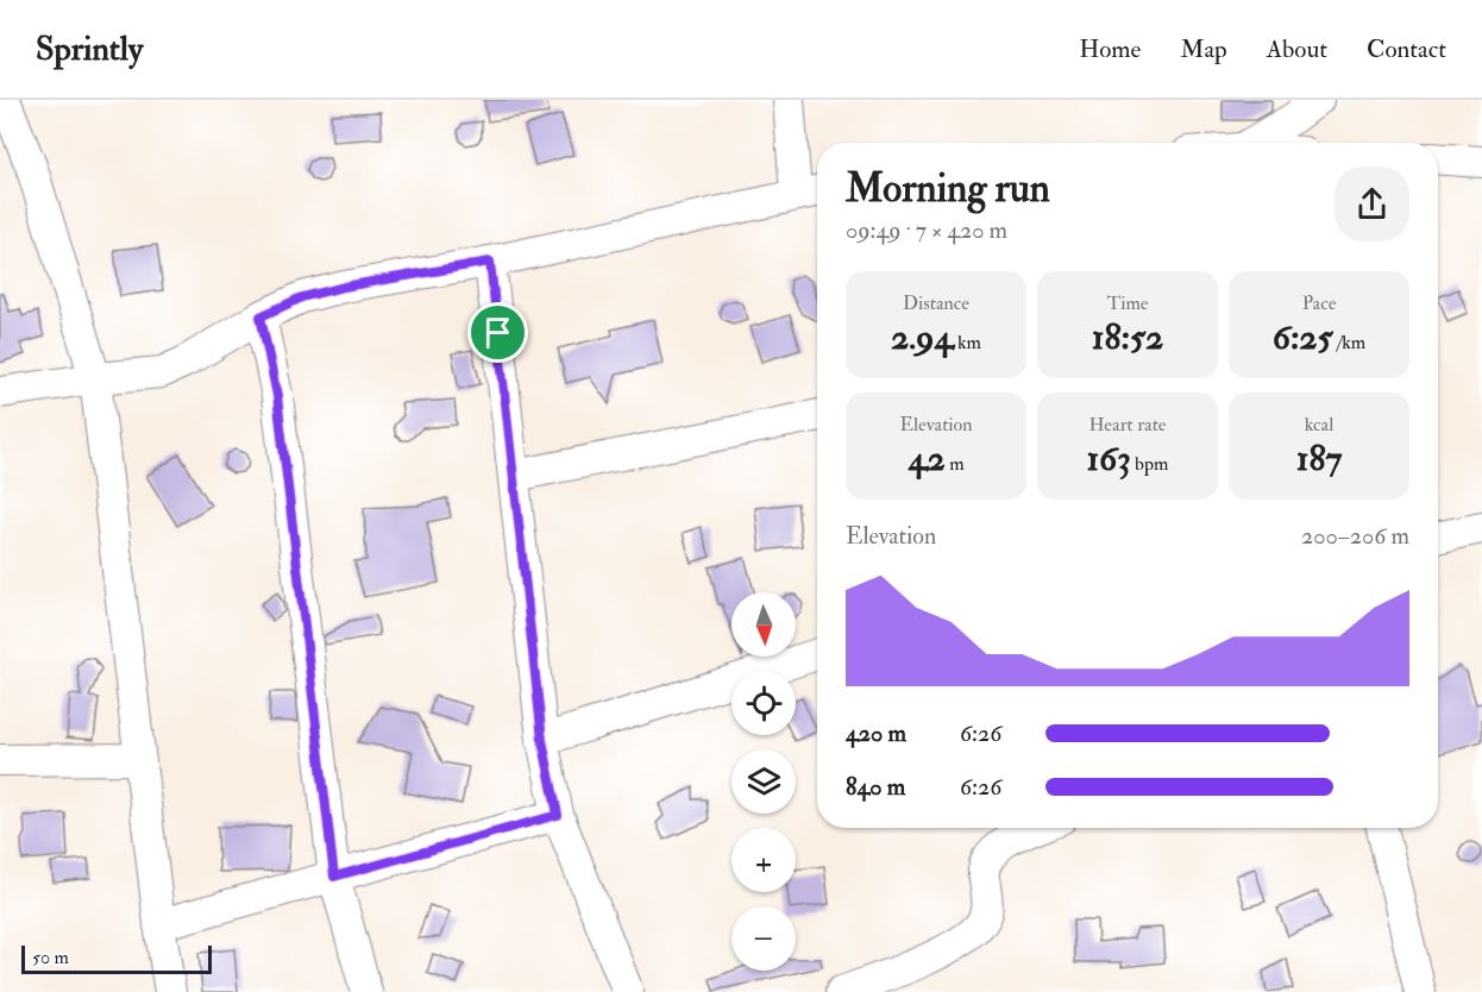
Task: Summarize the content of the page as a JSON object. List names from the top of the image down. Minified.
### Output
{"scale_bar":"50 m","north":"bottom","page":{"header":"Sprintly","nav":["Home","Map","About","Contact"],"heading":["Morning run","09:49 · 7 × 420 m"],"stats":[["Distance","2.94 km"],["Time","18:52"],["Pace","6:25 /km"],["Elevation","42 m"],["Heart rate","163 bpm"],["kcal","187"]],"chart":["Elevation","200–206 m"],"map_buttons":["+","−"],"list":[{"name":"420 m","note":"6:26"},{"name":"840 m","note":"6:26"}],"scale":"50 m"}}
